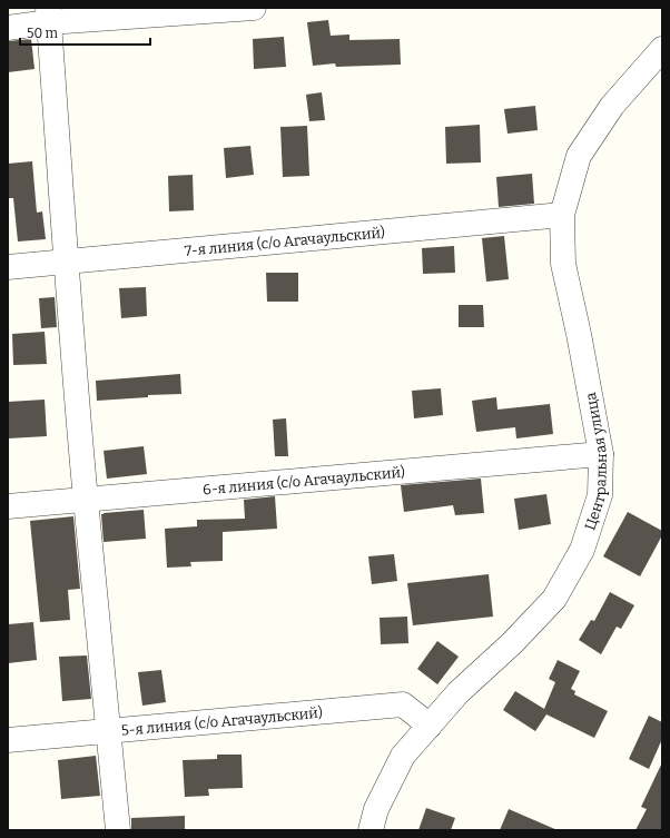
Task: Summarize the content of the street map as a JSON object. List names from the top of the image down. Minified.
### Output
{"streets":{"street":["7-я линия (с/о Агачаульский)","Центральная улица","6-я линия (с/о Агачаульский)","5-я линия (с/о Агачаульский)"]},"crossings":[["7-я линия (с/о Агачаульский)","Центральная улица"],["Центральная улица","6-я линия (с/о Агачаульский)"],["Центральная улица","5-я линия (с/о Агачаульский)"]],"scale_bar":"50 m"}
